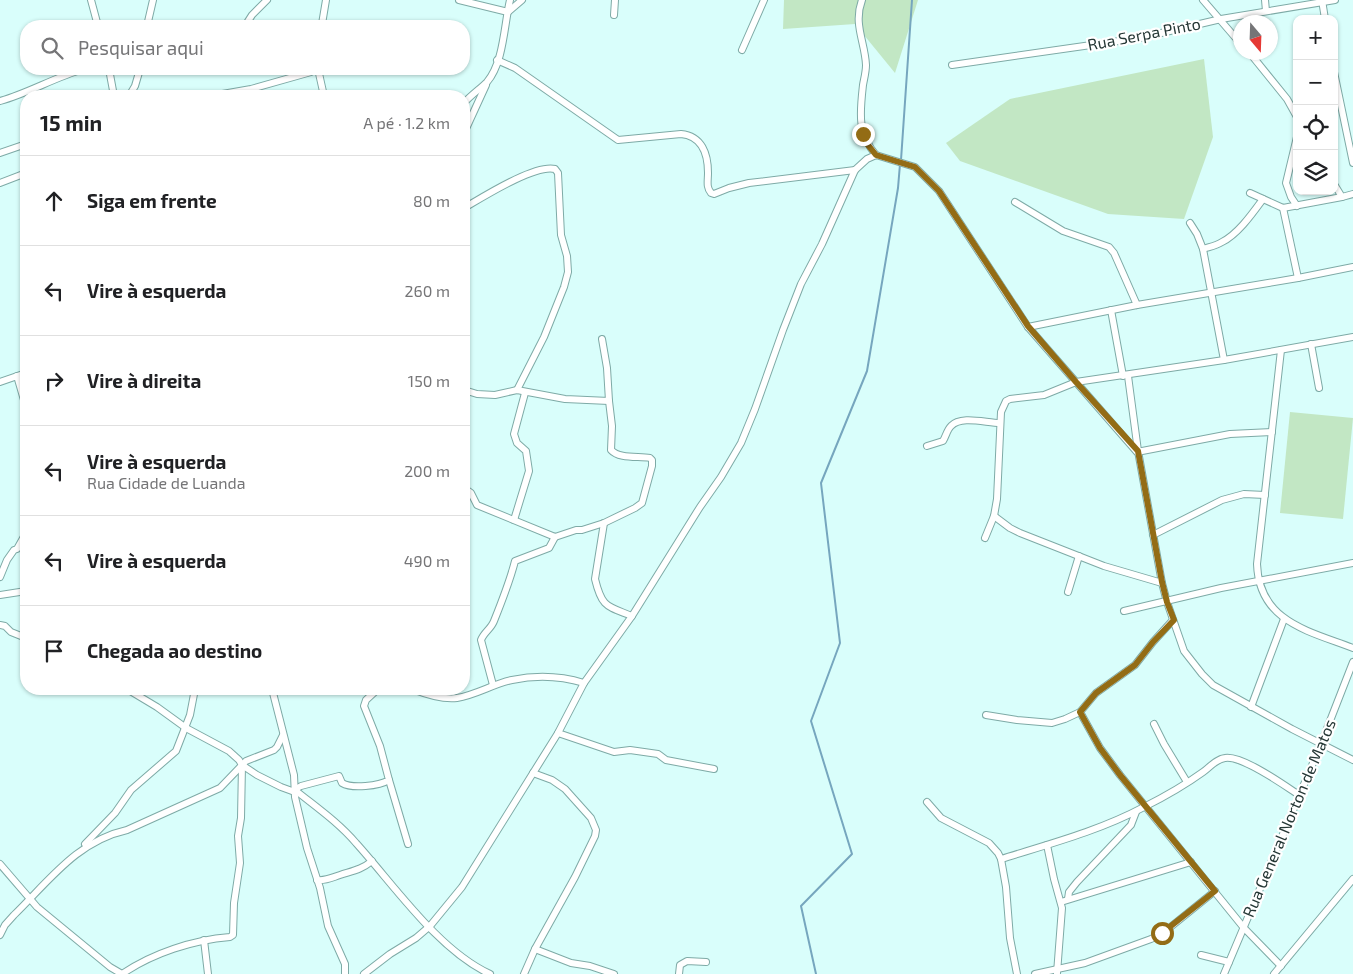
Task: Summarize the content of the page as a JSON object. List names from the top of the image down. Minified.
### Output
{"streets":{"street":["Rua Serpa Pinto","Rua General Norton de Matos"]},"north":"bottom","page":{"map_buttons":["+","−"],"search":"Pesquisar aqui","heading":["15 min","A pé · 1.2 km"],"list":[["Siga em frente","80 m"],["Vire à esquerda","260 m"],["Vire à direita","150 m"],["Vire à esquerda","Rua Cidade de Luanda","200 m"],["Vire à esquerda","490 m"],"Chegada ao destino"]}}
